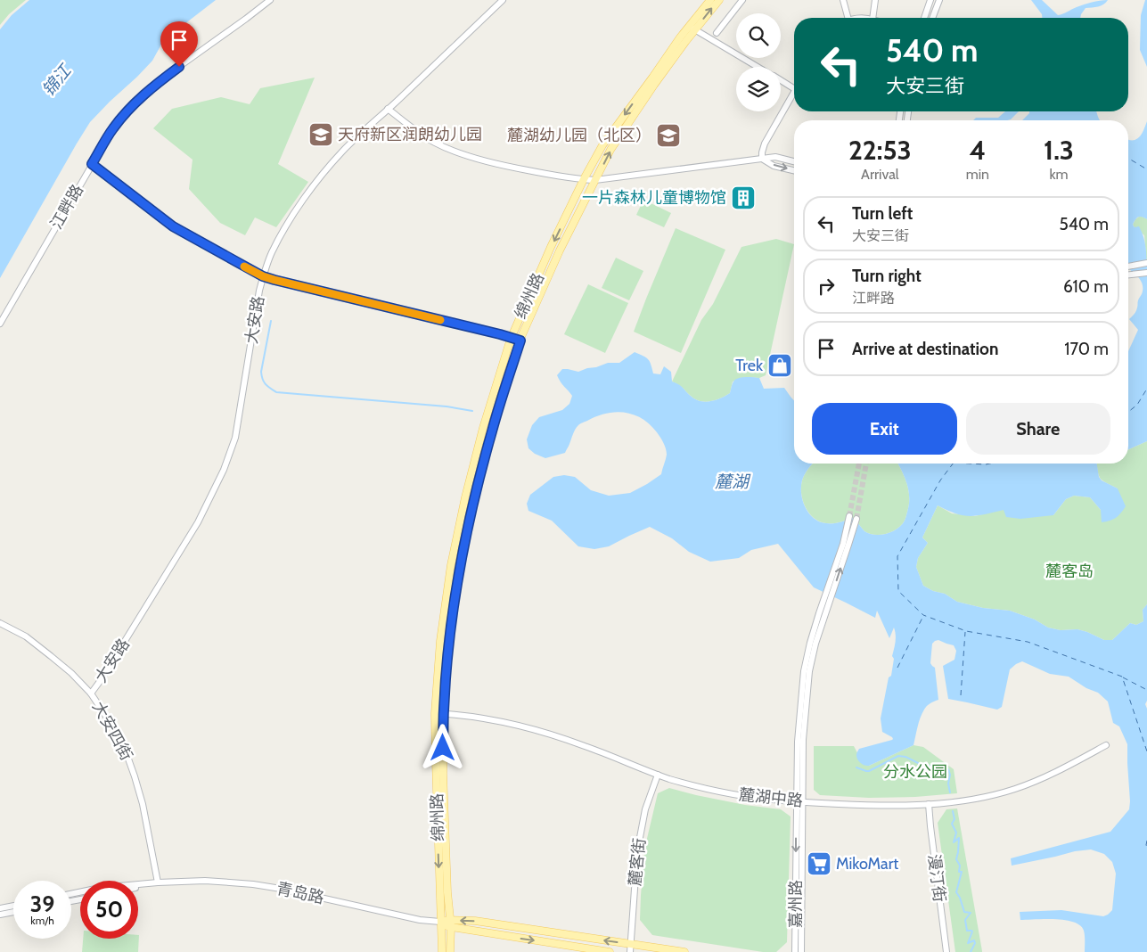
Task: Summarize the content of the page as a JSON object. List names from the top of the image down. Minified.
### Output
{"streets":{"main road":["绵州路","青岛路"],"street":["江畔路","大安路","大安四街","麓湖中路","麓客街","漫汀街","嘉州路"]},"crossings":[["绵州路","麓湖中路"],["绵州路","青岛路"],["大安路","大安四街"],["大安四街","青岛路"],["麓湖中路","麓客街"],["麓湖中路","漫汀街"],["麓湖中路","嘉州路"],["麓客街","青岛路"]],"water":["锦江","麓湖"],"parks":["麓客岛","分水公园"],"places":{"school or university":["天府新区润朗幼儿园","麓湖幼儿园（北区）"],"building":["一片森林儿童博物馆"],"shop":["Trek"],"supermarket":["MikoMart"]},"page":{"turn":["540 m","大安三街"],"eta":["22:53","Arrival","4","min","1.3","km"],"list":[{"name":"Turn left","note":"大安三街","value":"540 m"},{"name":"Turn right","note":"江畔路","value":"610 m"},{"name":"Arrive at destination","value":"170 m"}],"buttons":["Exit","Share"],"speed":"39 km/h","limit":"50"}}
